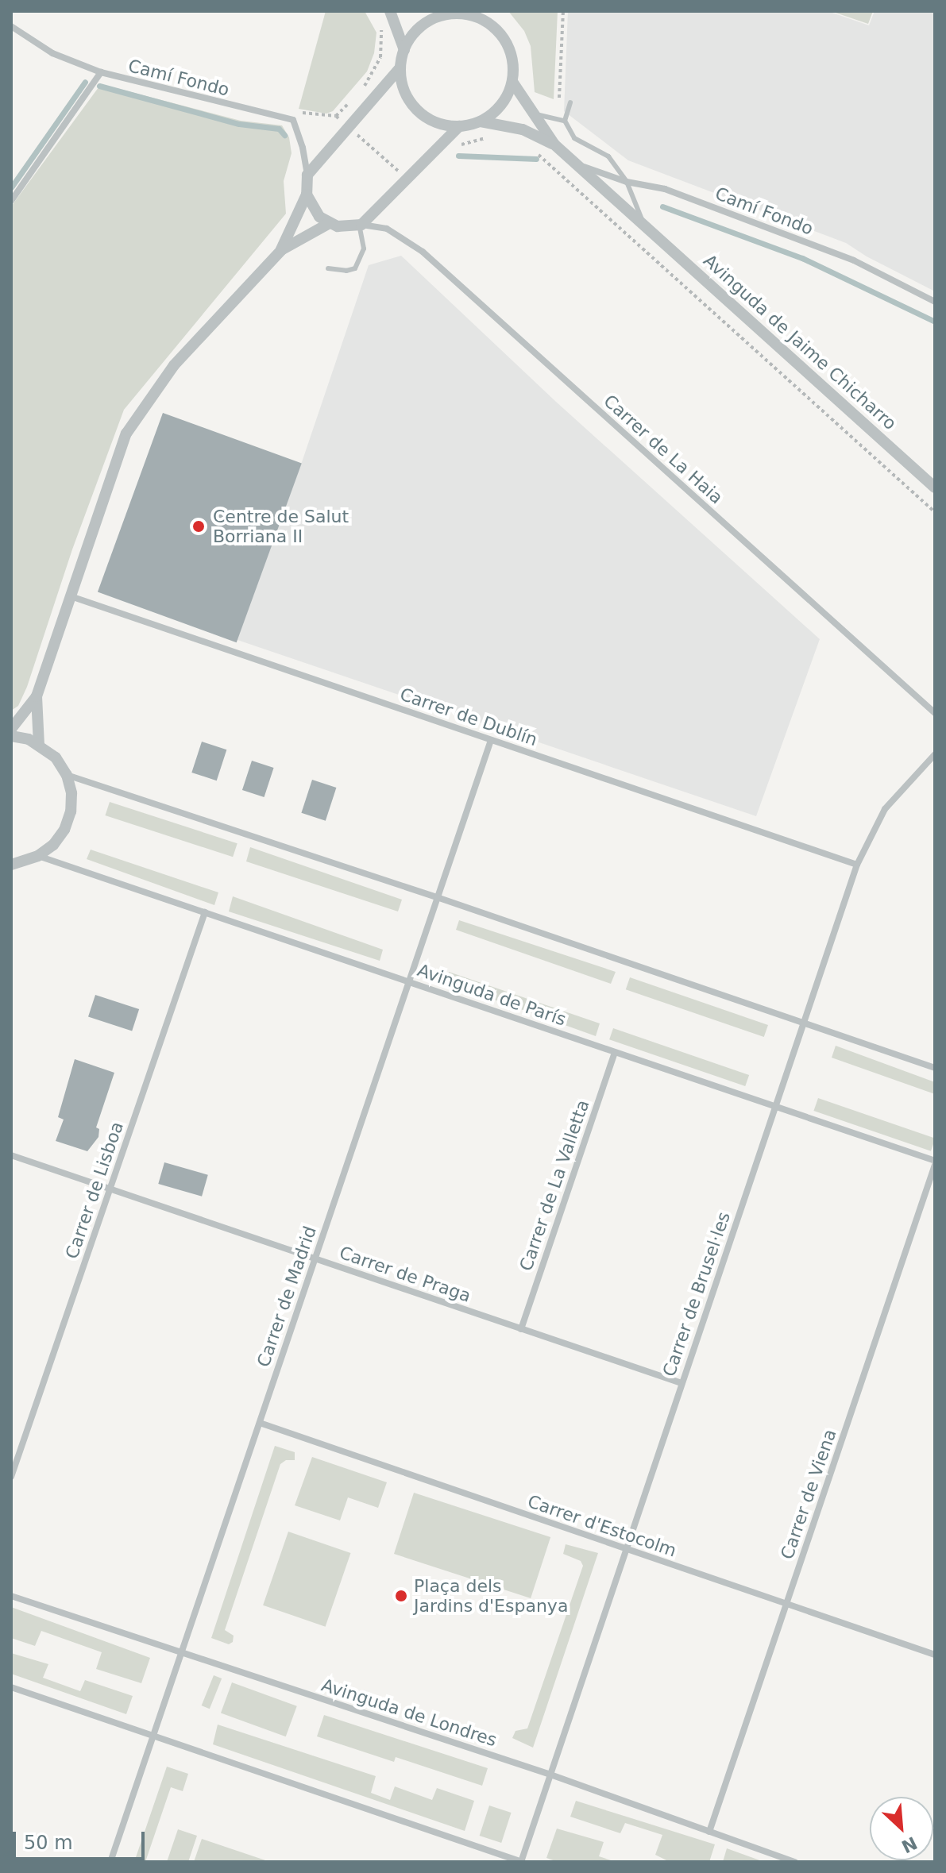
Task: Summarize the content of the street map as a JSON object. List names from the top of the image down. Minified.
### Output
{"streets":{"street":["Camí Fondo","Avinguda de Jaime Chicharro","Carrer de La Haia","Carrer de Dublín","Avinguda de París","Carrer de La Valletta","Carrer de Lisboa","Carrer de Praga","Carrer de Brusel·les","Carrer de Madrid","Carrer de Viena","Carrer d'Estocolm","Avinguda de Londres"]},"crossings":[["Camí Fondo","Avinguda de Jaime Chicharro"],["Carrer de Dublín","Carrer de Brusel·les"],["Carrer de Dublín","Carrer de Madrid"],["Avinguda de París","Carrer de La Valletta"],["Avinguda de París","Carrer de Lisboa"],["Avinguda de París","Carrer de Brusel·les"],["Avinguda de París","Carrer de Madrid"],["Avinguda de París","Carrer de Viena"],["Carrer de La Valletta","Carrer de Praga"],["Carrer de Lisboa","Carrer de Praga"],["Carrer de Praga","Carrer de Brusel·les"],["Carrer de Praga","Carrer de Madrid"],["Carrer de Brusel·les","Carrer d'Estocolm"],["Carrer de Brusel·les","Avinguda de Londres"],["Carrer de Madrid","Carrer d'Estocolm"],["Carrer de Madrid","Avinguda de Londres"],["Carrer de Viena","Carrer d'Estocolm"],["Carrer de Viena","Avinguda de Londres"]],"places":["Centre de Salut Borriana II","Plaça dels Jardins d'Espanya"],"scale_bar":"50 m","north":"bottom right"}
